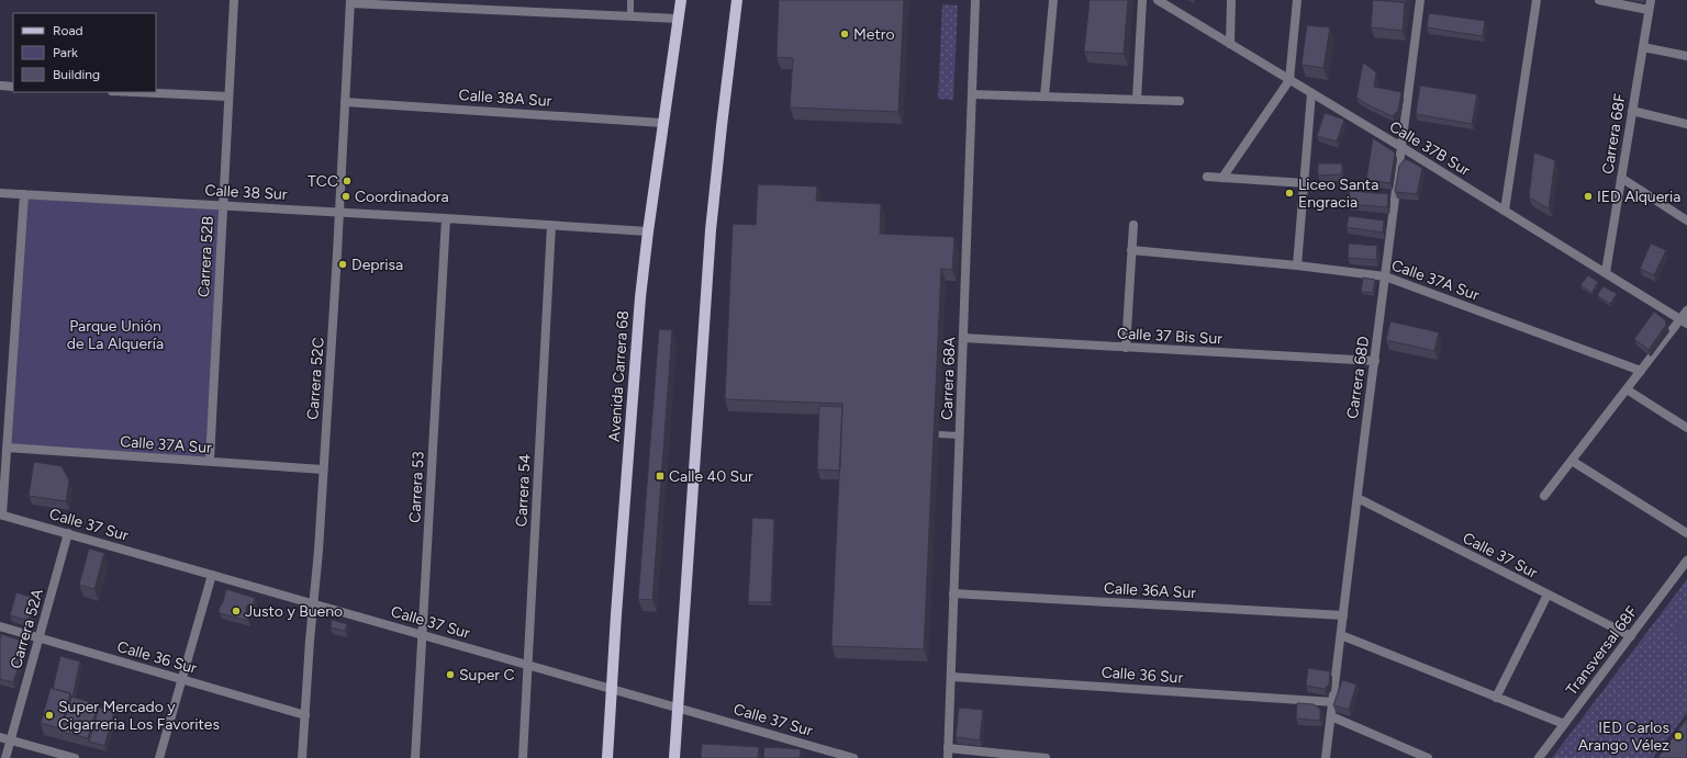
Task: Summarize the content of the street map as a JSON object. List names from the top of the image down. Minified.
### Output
{"streets":{"main road":["Avenida Carrera 68"],"street":["Calle 38A Sur","Carrera 68F","Calle 37B Sur","Calle 38 Sur","Carrera 52B","Calle 37A Sur","Calle 37 Bis Sur","Carrera 68D","Carrera 52C","Carrera 68A","Carrera 53","Carrera 54","Calle 37 Sur","Calle 36A Sur","Carrera 52A","Transversal 68F","Calle 36 Sur"]},"crossings":[["Calle 38A Sur","Avenida Carrera 68"],["Calle 38A Sur","Carrera 52C"],["Carrera 68F","Calle 37B Sur"],["Calle 37B Sur","Carrera 68D"],["Calle 38 Sur","Carrera 52B"],["Calle 38 Sur","Avenida Carrera 68"],["Calle 38 Sur","Carrera 52C"],["Calle 38 Sur","Carrera 53"],["Calle 38 Sur","Carrera 54"],["Carrera 52B","Calle 37A Sur"],["Calle 37A Sur","Carrera 68D"],["Calle 37A Sur","Carrera 52C"],["Calle 37 Bis Sur","Carrera 68D"],["Calle 37 Bis Sur","Carrera 68A"],["Avenida Carrera 68","Calle 37 Sur"],["Carrera 68D","Calle 37 Sur"],["Carrera 68D","Calle 36A Sur"],["Carrera 68D","Calle 36 Sur"],["Carrera 52C","Calle 37 Sur"],["Carrera 52C","Calle 36 Sur"],["Carrera 68A","Calle 36A Sur"],["Carrera 68A","Calle 36 Sur"],["Carrera 53","Calle 37 Sur"],["Carrera 54","Calle 37 Sur"],["Calle 37 Sur","Carrera 52A"],["Calle 37 Sur","Transversal 68F"],["Carrera 52A","Calle 36 Sur"]],"parks":["Parque Unión de La Alquería"],"places":{"other":["Metro","TCC","Liceo Santa Engracia","Coordinadora","IED Alqueria","Deprisa","Justo y Bueno","Super C","Super Mercado y Cigarreria Los Favorites","IED Carlos Arango Vélez"],"transit":["Calle 40 Sur"]},"legend":["Road","Park","Building"]}
